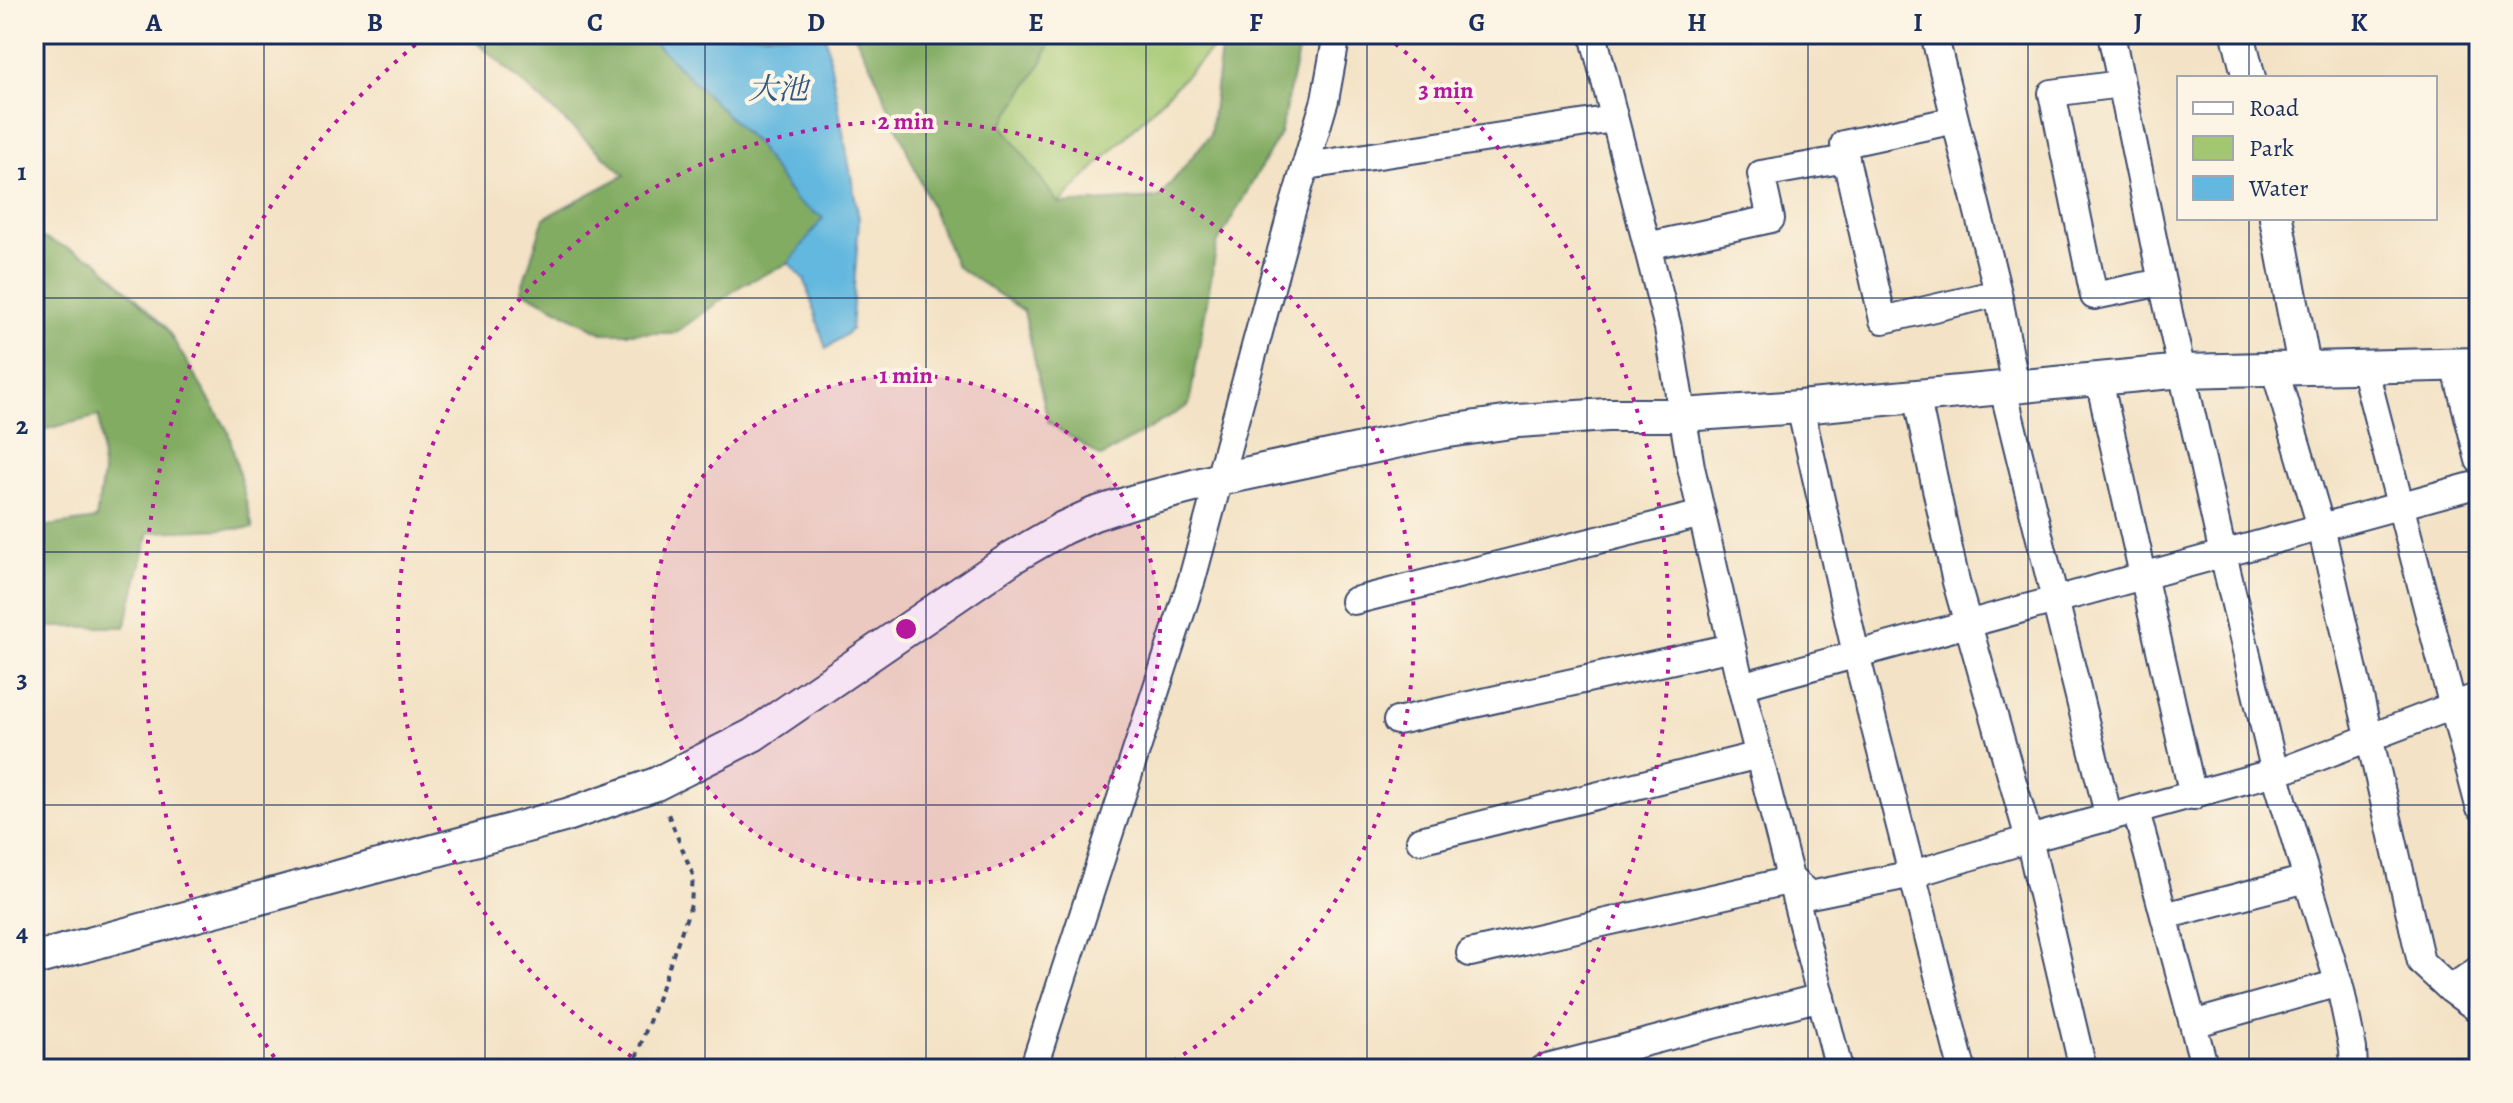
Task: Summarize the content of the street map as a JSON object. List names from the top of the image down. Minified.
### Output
{"water":["大池"],"legend":["Road","Park","Water"],"grid":{"columns":["A","B","C","D","E","F","G","H","I","J","K"],"rows":["1","2","3","4"]},"rings":["3 min","2 min","1 min"]}
